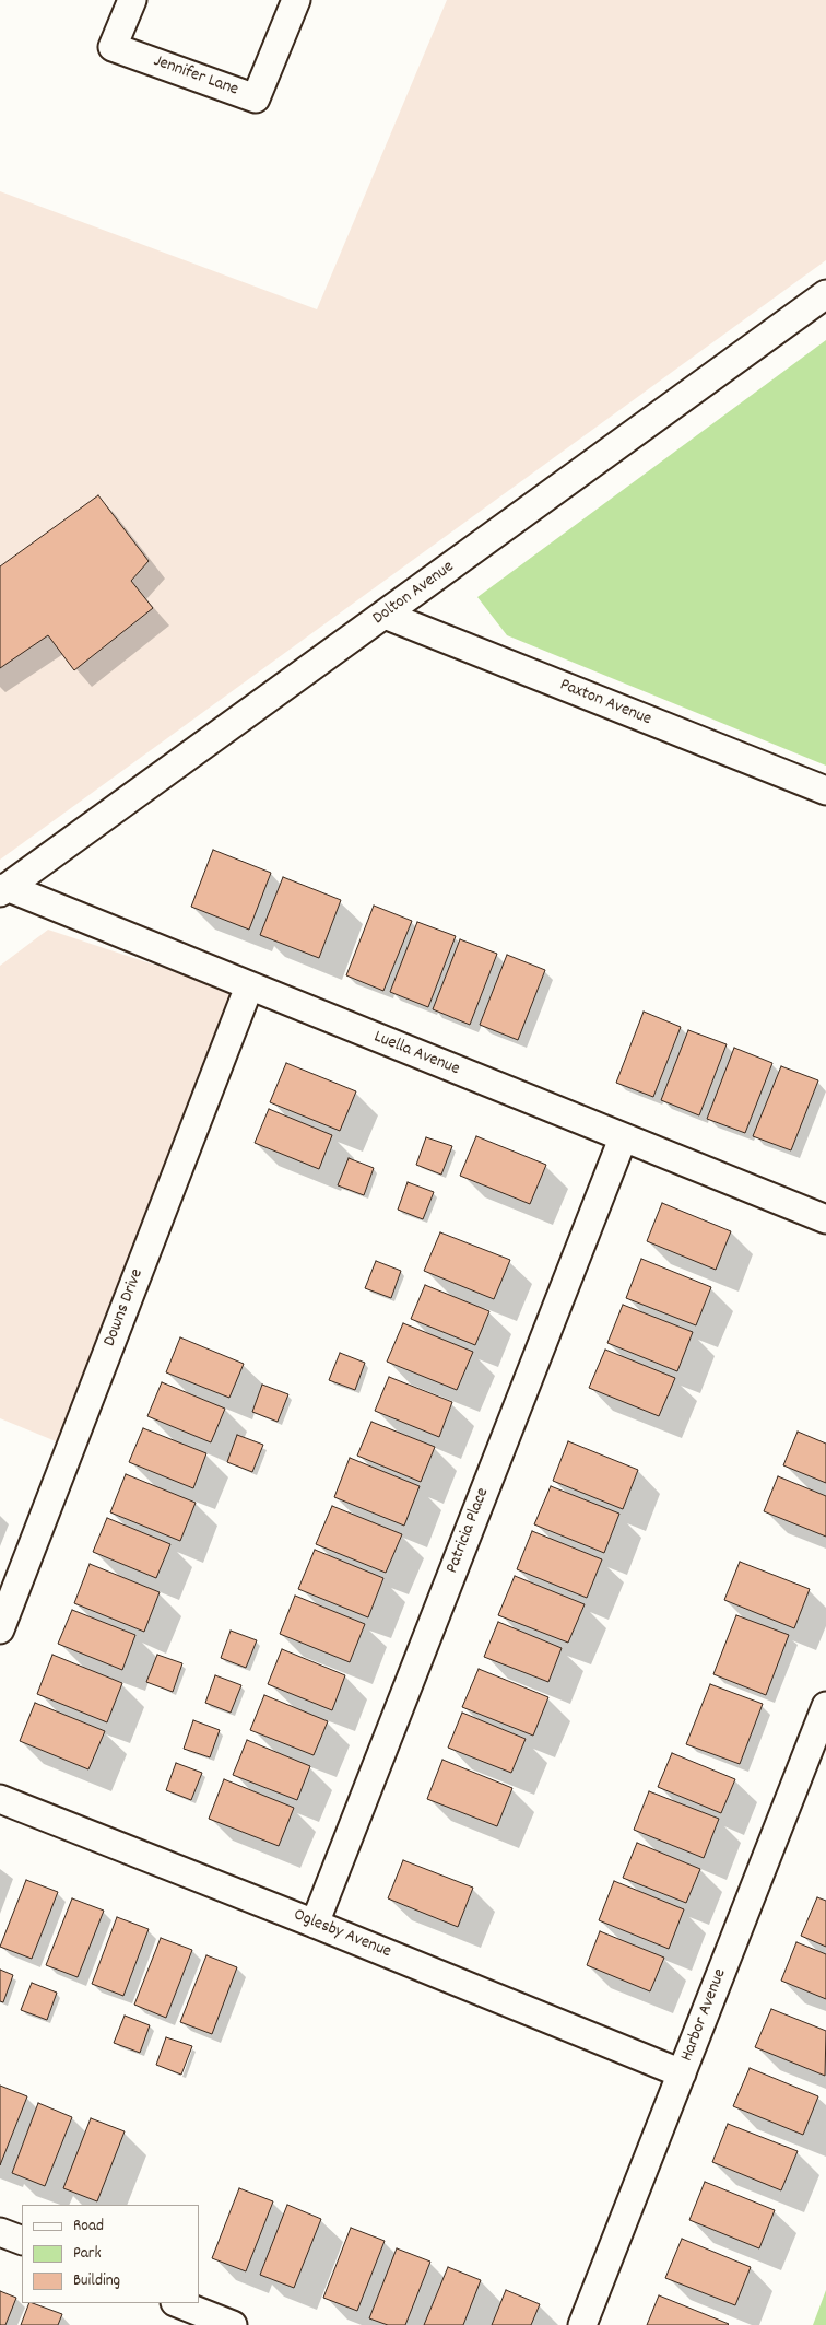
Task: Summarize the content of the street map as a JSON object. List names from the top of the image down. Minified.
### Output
{"streets":{"street":["Jennifer Lane","Dolton Avenue","Paxton Avenue","Luella Avenue","Downs Drive","Patricia Place","Oglesby Avenue","Harbor Avenue"]},"crossings":[["Dolton Avenue","Paxton Avenue"],["Dolton Avenue","Luella Avenue"],["Luella Avenue","Downs Drive"],["Luella Avenue","Patricia Place"],["Patricia Place","Oglesby Avenue"],["Oglesby Avenue","Harbor Avenue"]],"legend":["Road","Park","Building"]}
